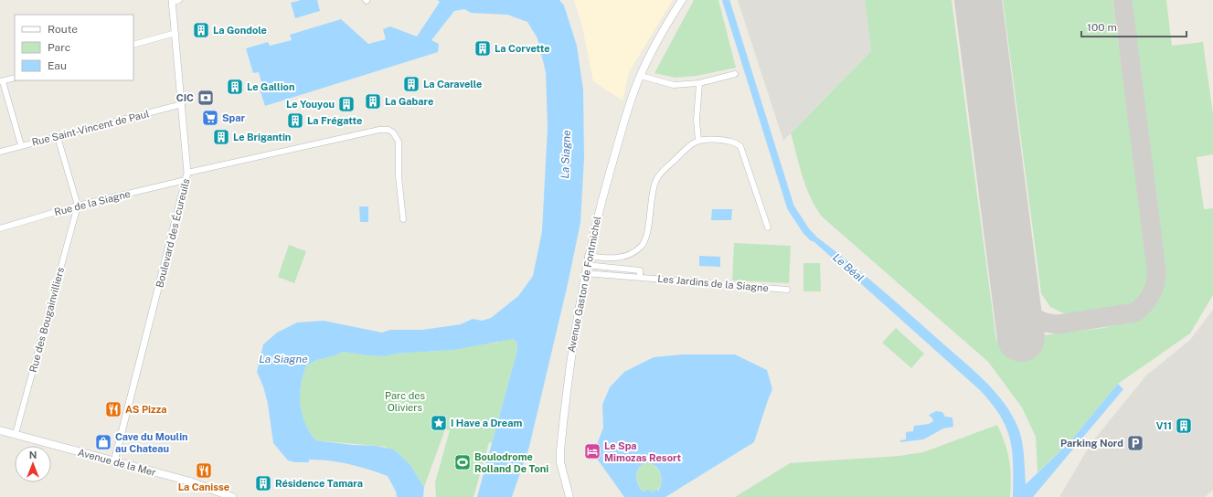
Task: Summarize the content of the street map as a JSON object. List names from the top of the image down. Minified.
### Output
{"streets":{"main road":["Avenue Gaston de Fontmichel","Avenue de la Mer"],"street":["Rue Saint-Vincent de Paul","Rue de la Siagne","Boulevard des Écureuils","Les Jardins de la Siagne","Rue des Bougainvilliers"]},"crossings":[["Rue Saint-Vincent de Paul","Boulevard des Écureuils"],["Rue de la Siagne","Boulevard des Écureuils"],["Rue de la Siagne","Rue des Bougainvilliers"],["Boulevard des Écureuils","Avenue de la Mer"],["Les Jardins de la Siagne","Avenue Gaston de Fontmichel"],["Rue des Bougainvilliers","Avenue de la Mer"]],"water":["La Siagne","Le Béal"],"parks":["Parc des Oliviers"],"places":{"building":["La Gondole","La Corvette","La Caravelle","Le Gallion","La Gabare","Le Youyou","La Frégatte","Le Brigantin","V11","Résidence Tamara"],"bank":["CIC"],"supermarket":["Spar"],"restaurant":["AS Pizza","La Canisse"],"place":["I Have a Dream"],"shop":["Cave du Moulin au Chateau"],"parking":["Parking Nord"],"hotel":["Le Spa Mimozas Resort"],"sports":["Boulodrome Rolland De Toni"]},"legend":["Route","Parc","Eau"],"scale_bar":"100 m","north":"top"}
